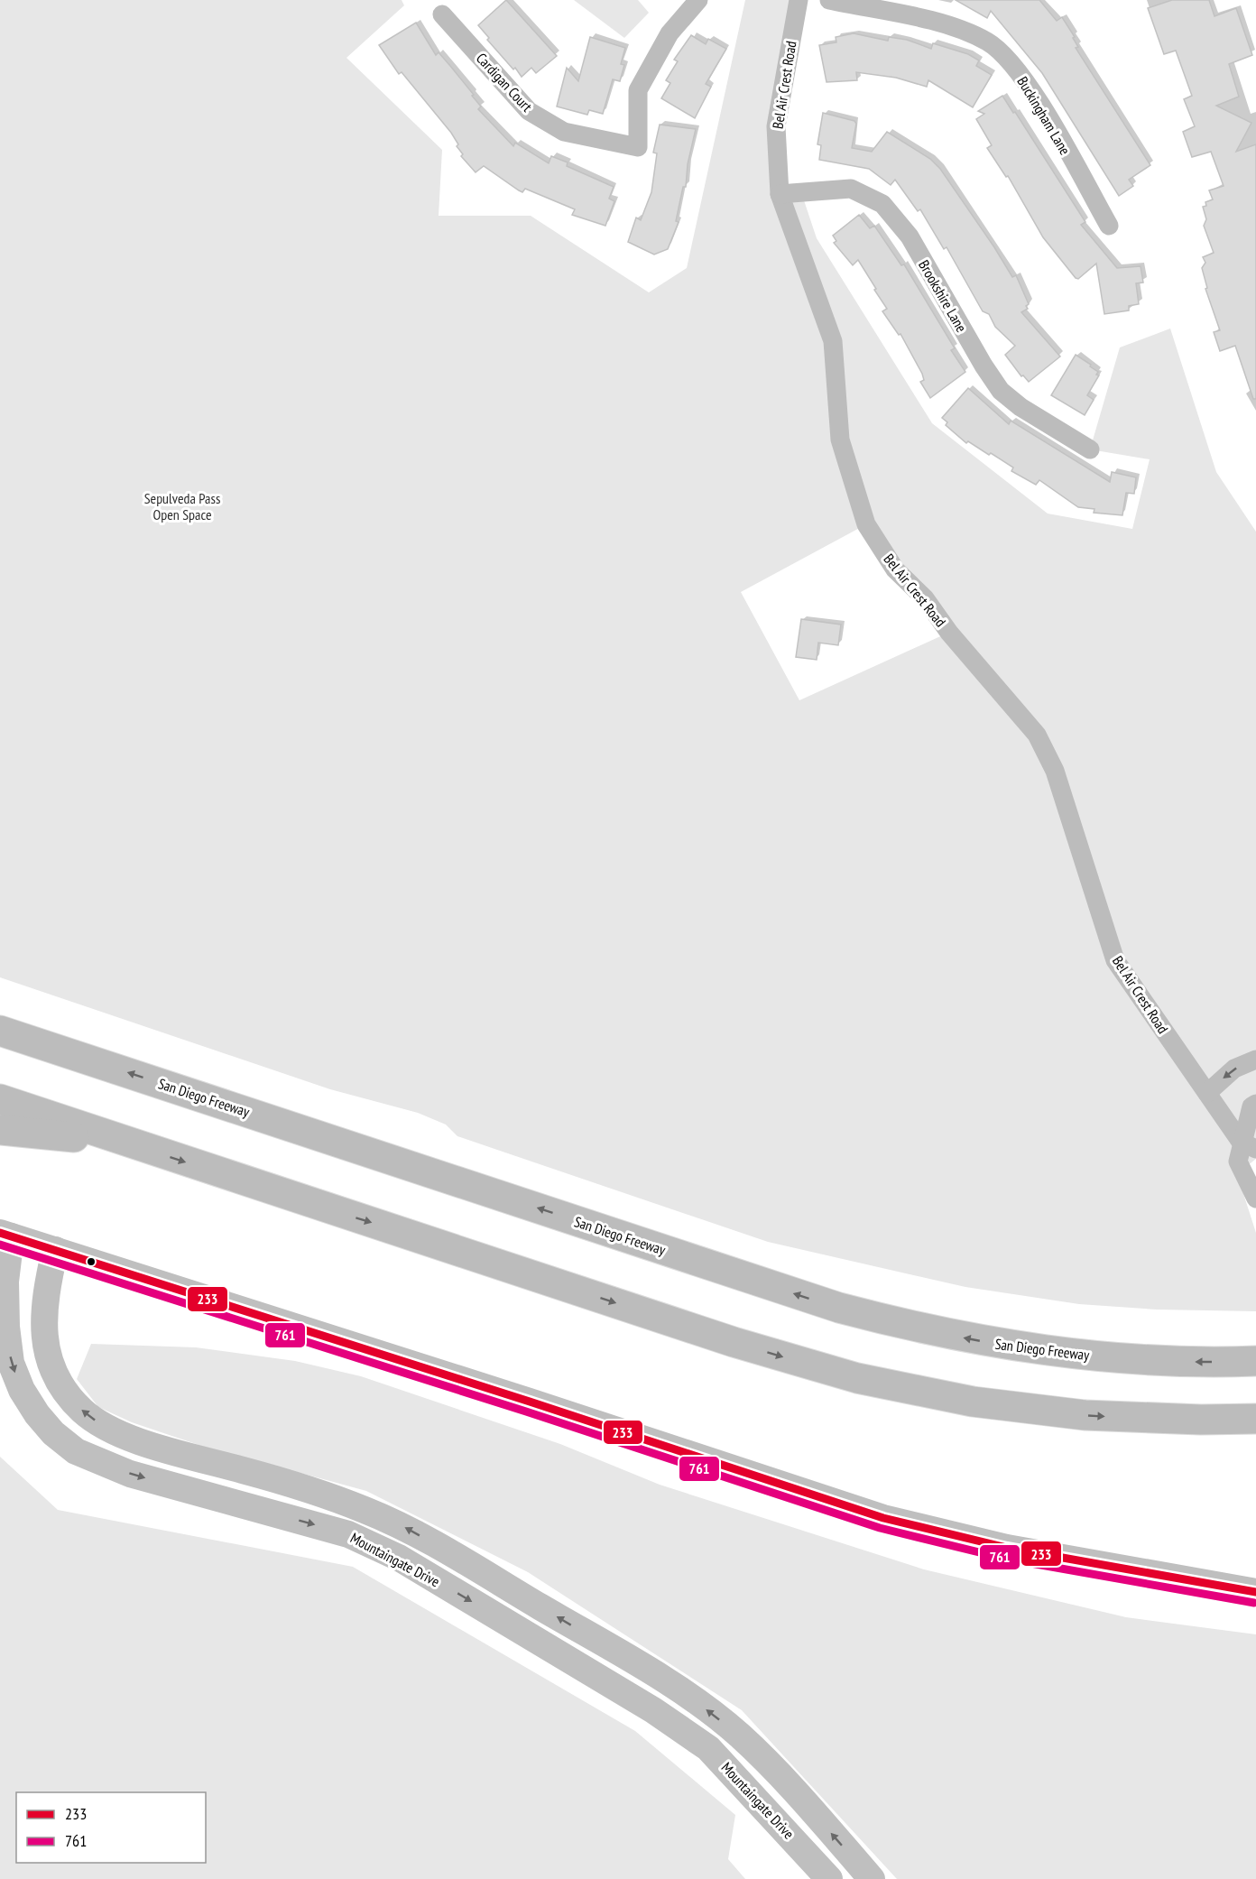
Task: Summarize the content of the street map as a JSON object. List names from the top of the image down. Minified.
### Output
{"streets":{"highway":["San Diego Freeway"],"street":["Cardigan Court","Bel Air Crest Road","Buckingham Lane","Brookshire Lane","Mountaingate Drive"]},"crossings":[["Bel Air Crest Road","Brookshire Lane"]],"parks":["Sepulveda Pass Open Space"],"lines":["transit line 233","transit line 761"],"legend":["233","761"]}
